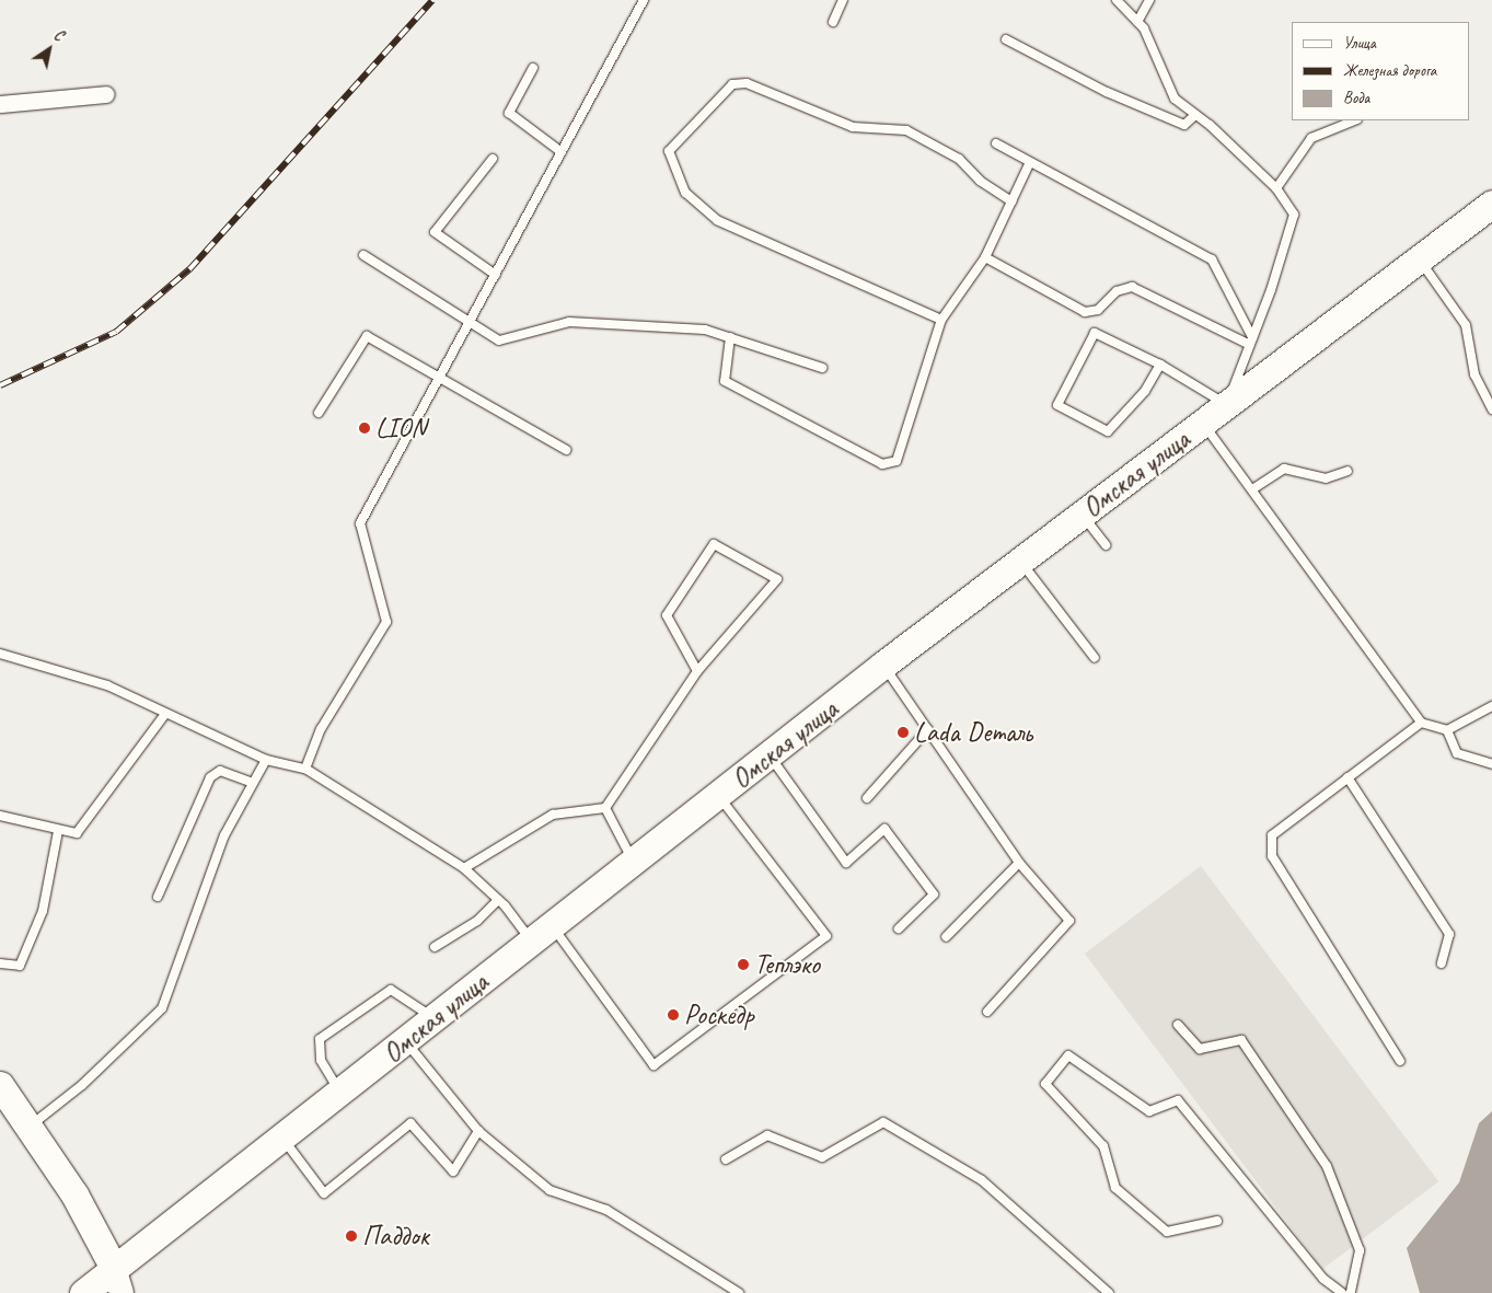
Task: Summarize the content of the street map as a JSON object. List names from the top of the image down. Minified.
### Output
{"streets":{"main road":["Омская улица"]},"places":["LION","Lada Dеталь","Теплэко","Роскедр","Паддок"],"legend":["Улица","Железная дорога","Вода"],"north":"top right"}
